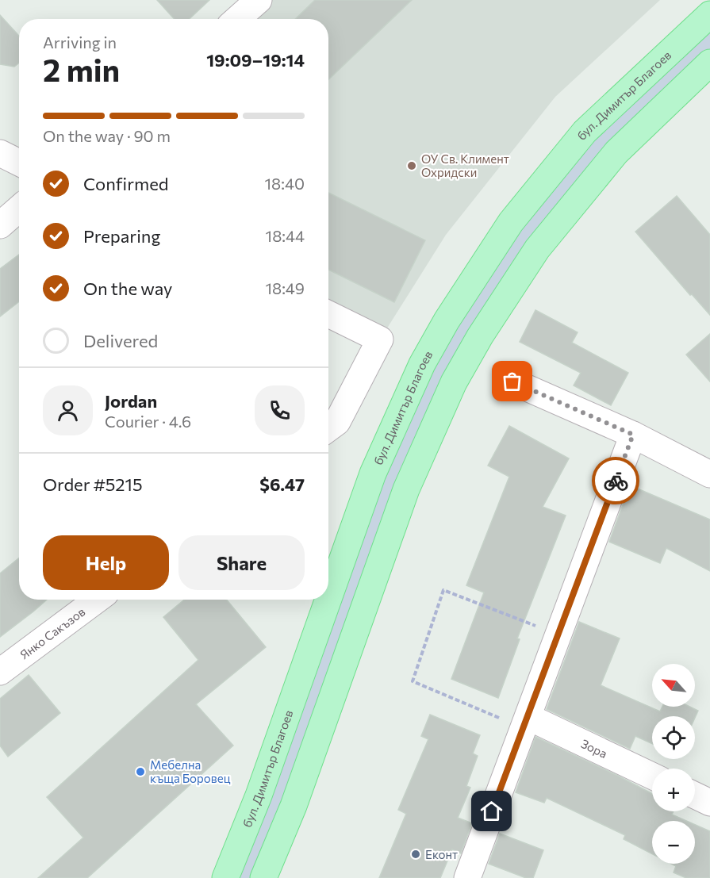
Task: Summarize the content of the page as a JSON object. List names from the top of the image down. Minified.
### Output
{"streets":{"main road":["бул. Димитър Благоев"],"street":["Янко Сакъзов","Зора"]},"places":["ОУ Св. Климент Охридски","Мебелна къща Боровец","Еконт"],"north":"top left","page":{"heading":["2 min","Arriving in","19:09–19:14"],"panel":["Jordan","Courier · 4.6","Order #5215","$6.47"],"bar":"On the way · 90 m","list":[["Confirmed","18:40"],["Preparing","18:44"],["On the way","18:49"],"Delivered"],"buttons":["Help","Share"],"map_buttons":["+","−"]}}
